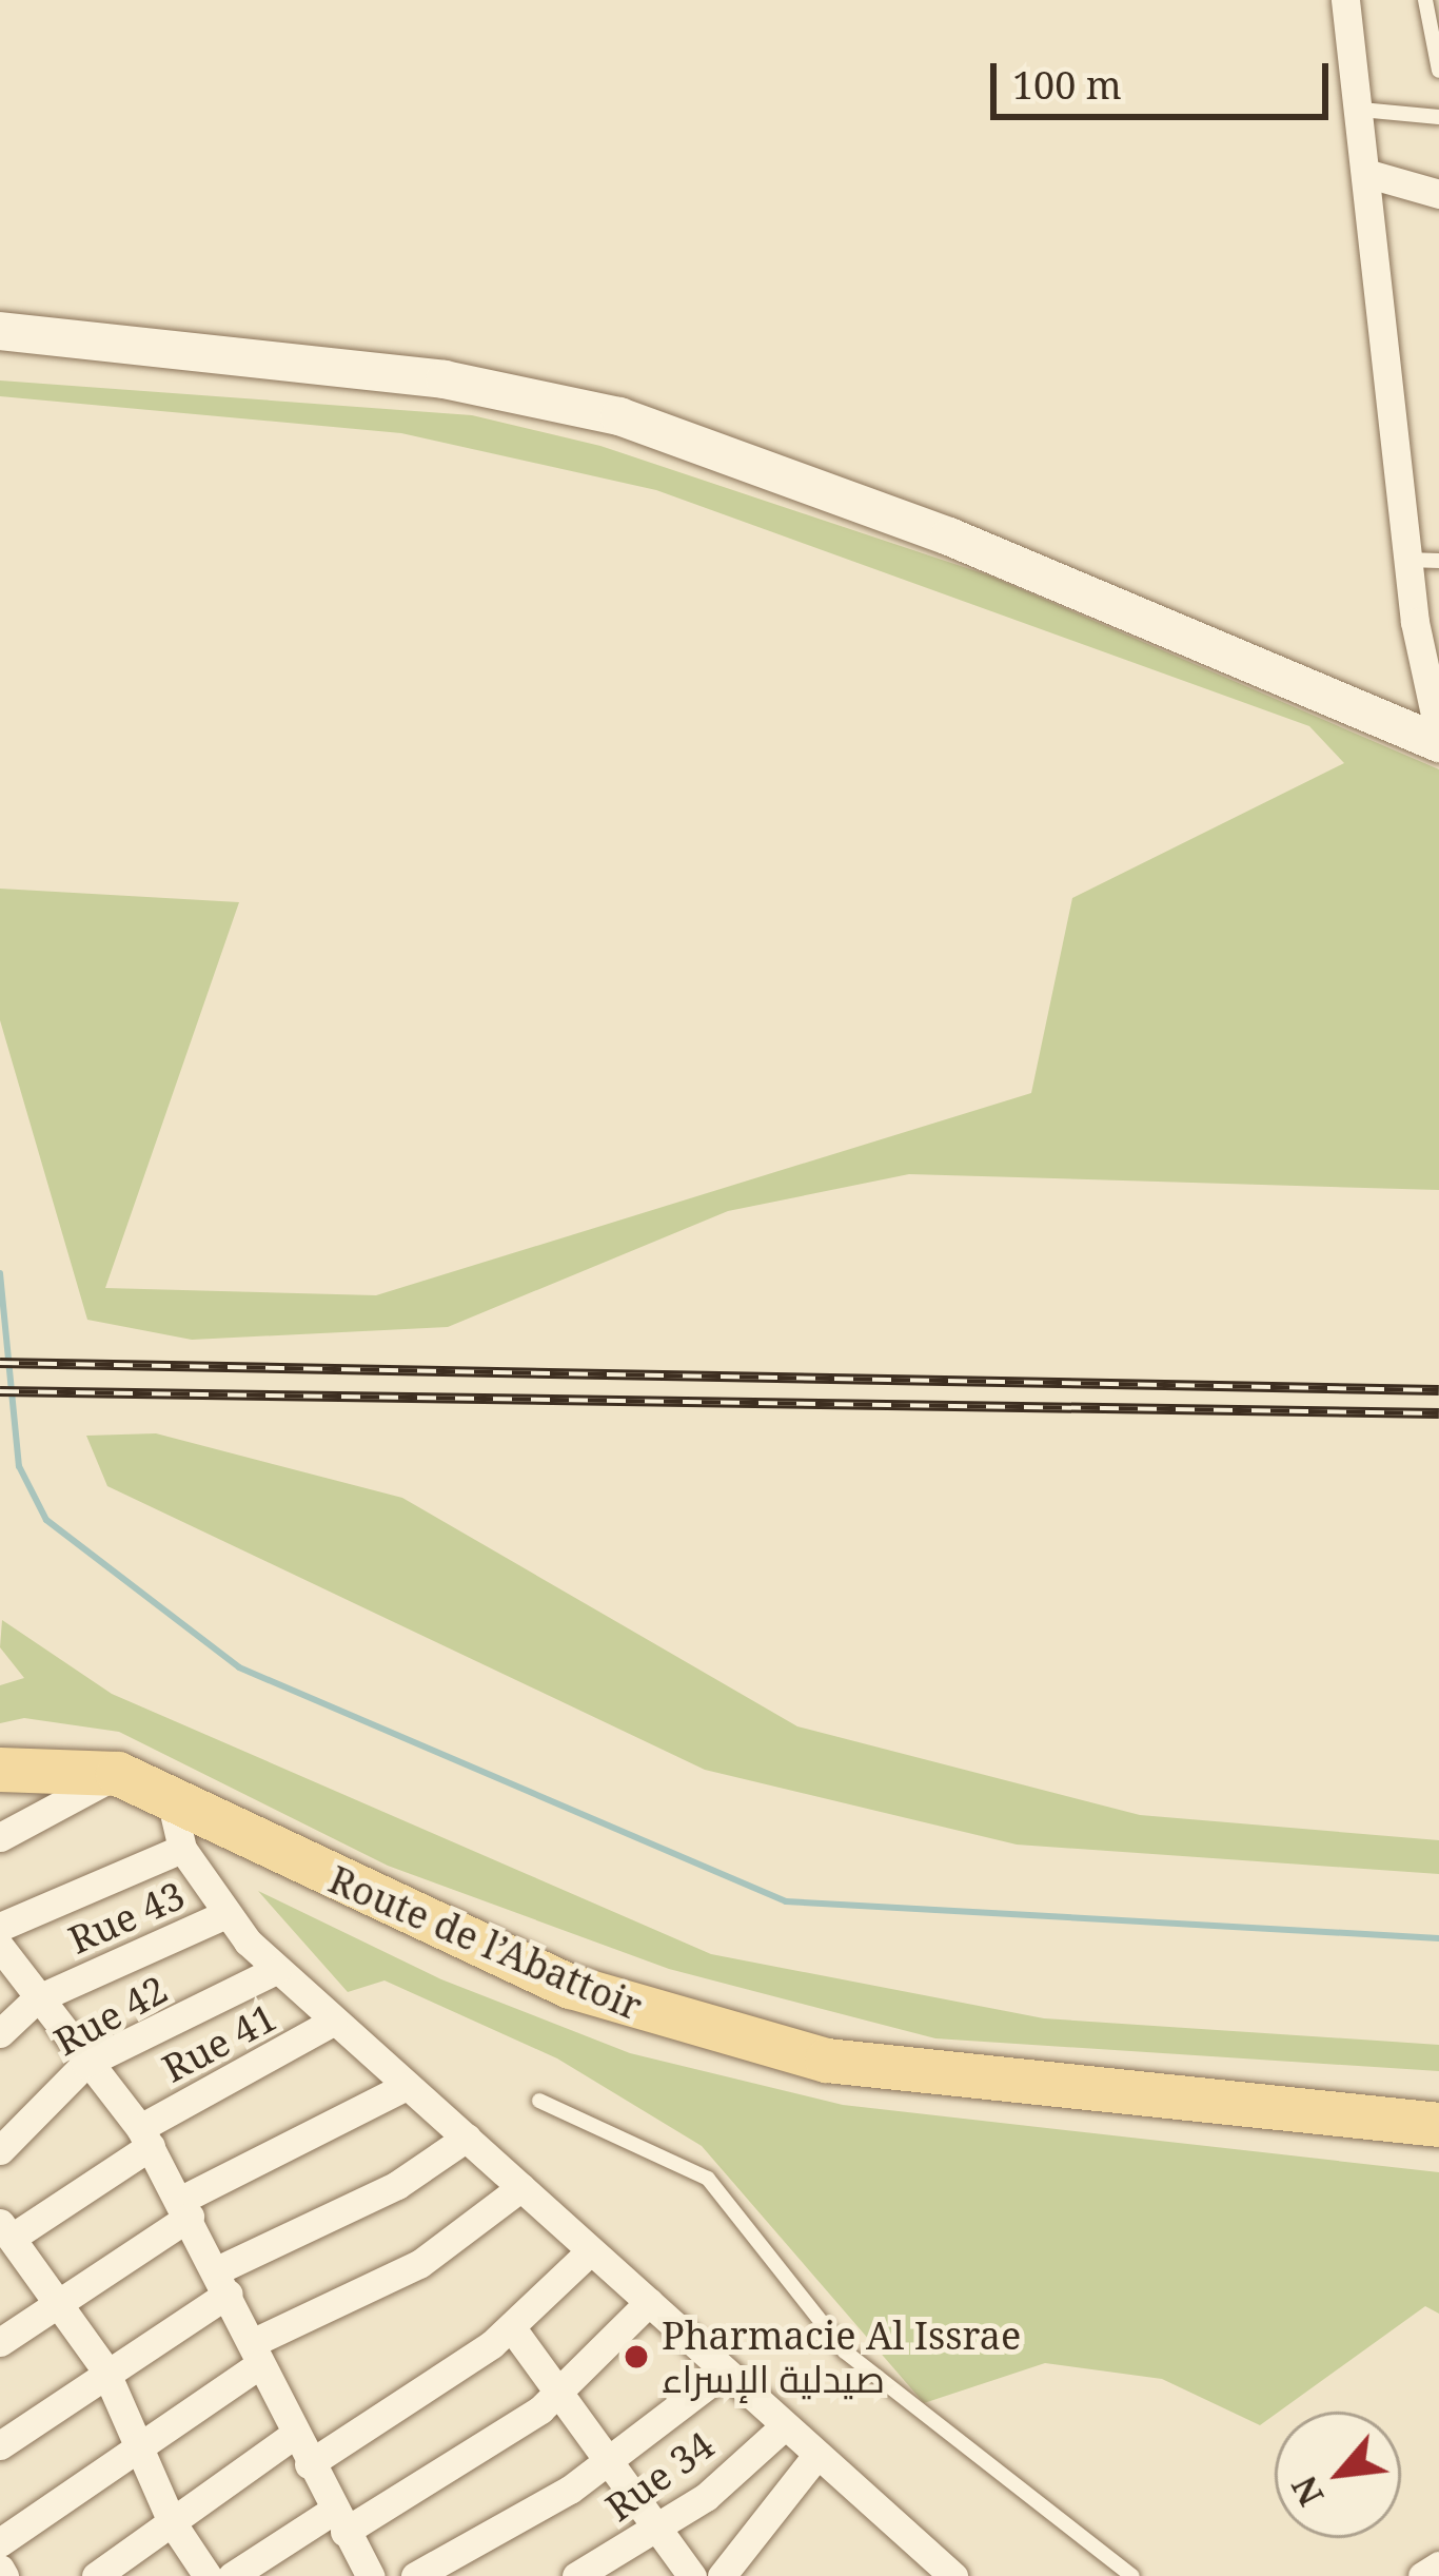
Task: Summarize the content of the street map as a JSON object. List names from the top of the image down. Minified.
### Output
{"streets":{"main road":["Route de l’Abattoir"],"street":["Rue 43","Rue 42","Rue 41","Rue 34"]},"places":["Pharmacie Al Issrae صيدلية الإسراء"],"scale_bar":"100 m","north":"bottom left"}
